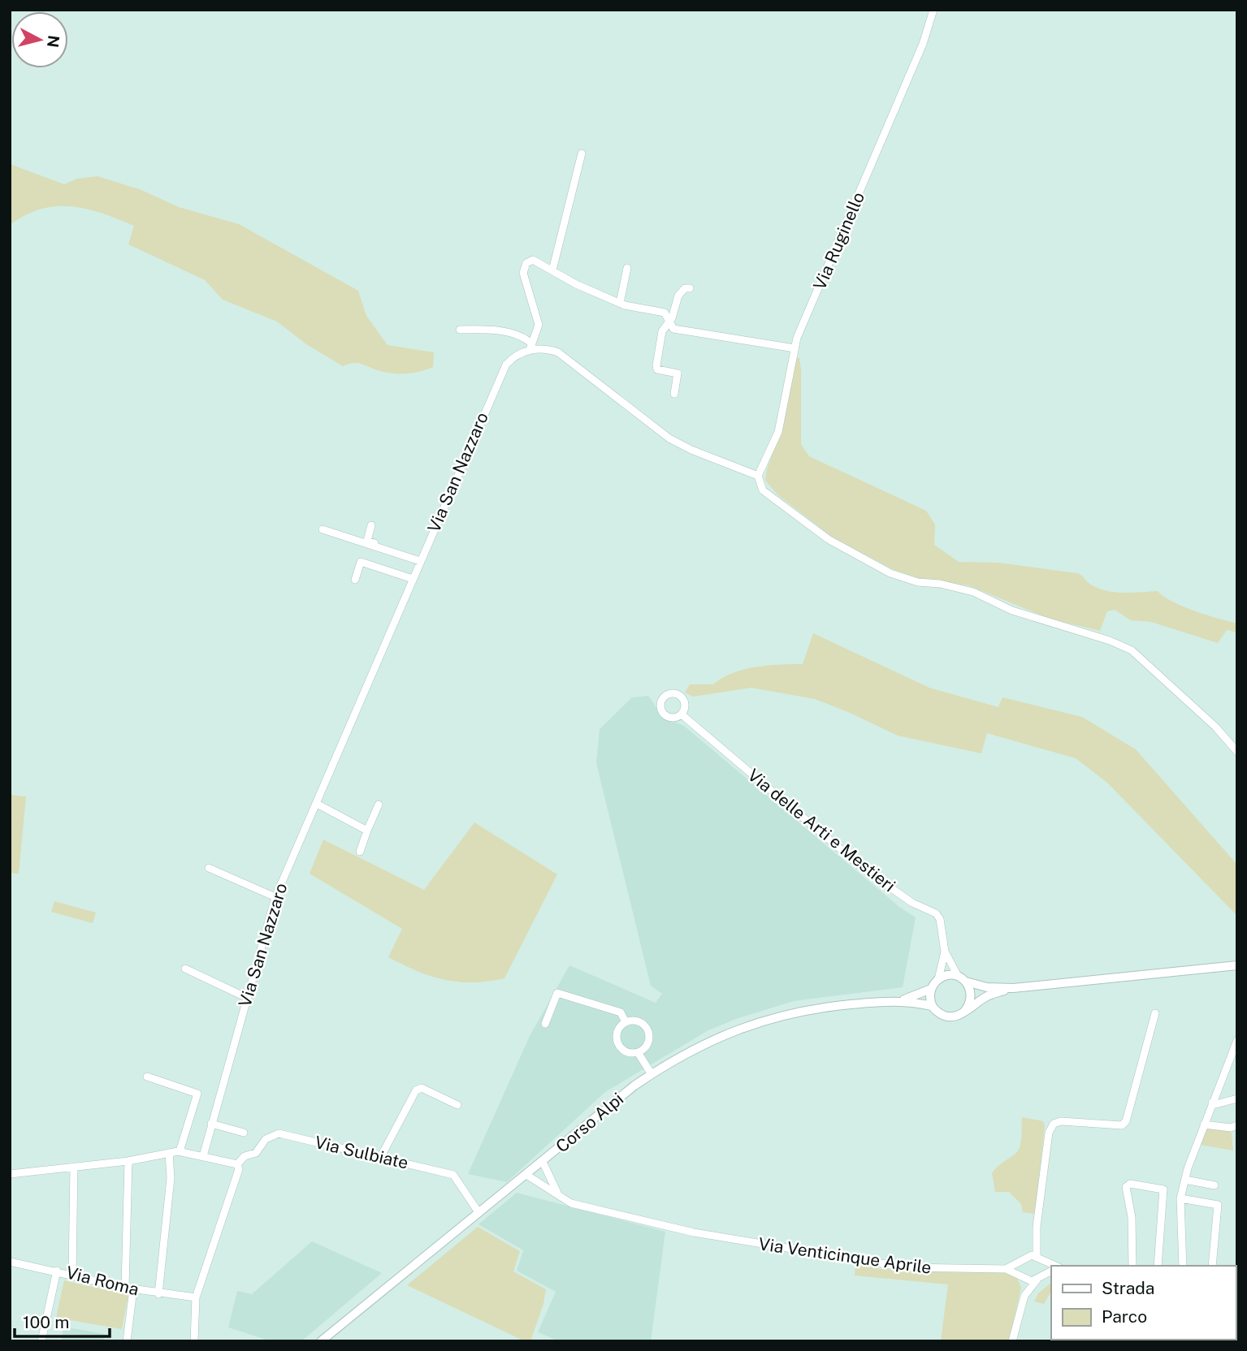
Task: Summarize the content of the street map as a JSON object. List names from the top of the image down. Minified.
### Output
{"streets":{"main road":["Corso Alpi"],"street":["Via Ruginello","Via San Nazzaro","Via delle Arti e Mestieri","Via Sulbiate","Via Venticinque Aprile","Via Roma"]},"crossings":[["Via delle Arti e Mestieri","Corso Alpi"],["Corso Alpi","Via Sulbiate"]],"legend":["Strada","Parco"],"scale_bar":"100 m","north":"right"}
